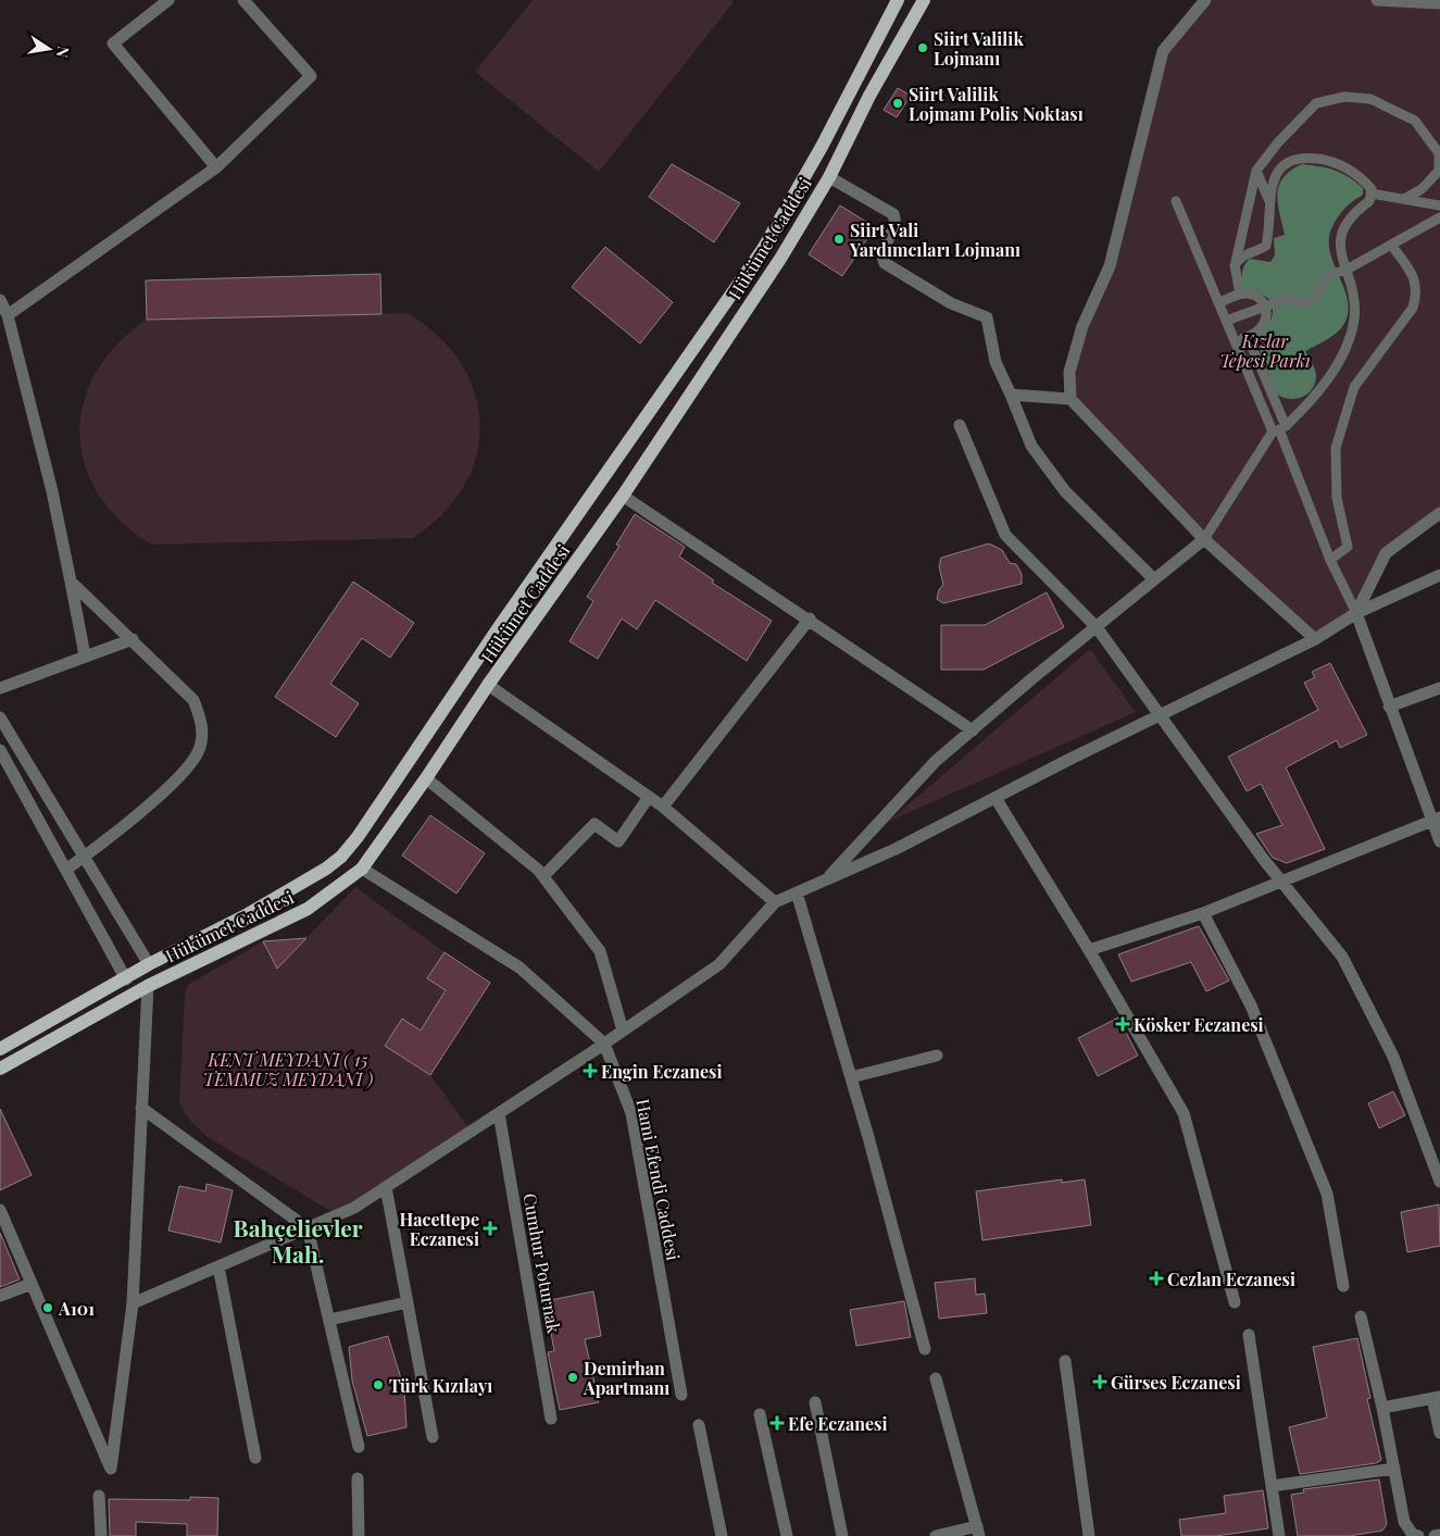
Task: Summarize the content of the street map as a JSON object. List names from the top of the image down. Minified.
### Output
{"streets":{"main road":["Hükümet Caddesi"],"street":["Hami Efendi Caddesi","Cumhur Poturnak"]},"crossings":[["Hükümet Caddesi","Hami Efendi Caddesi"]],"districts":["Bahçelievler Mah."],"parks":["Kızlar Tepesi Parkı","KENT MEYDANI ( 15 TEMMUZ MEYDANI )"],"places":{"other":["Siirt Valilik Lojmanı","Siirt Valilik Lojmanı Polis Noktası","Siirt Vali Yardımcıları Lojmanı","A101","Demirhan Apartmanı","Türk Kızılayı"],"health":["Kösker Eczanesi","Engin Eczanesi","Hacettepe Eczanesi","Cezlan Eczanesi","Gürses Eczanesi","Efe Eczanesi"]},"north":"right"}
